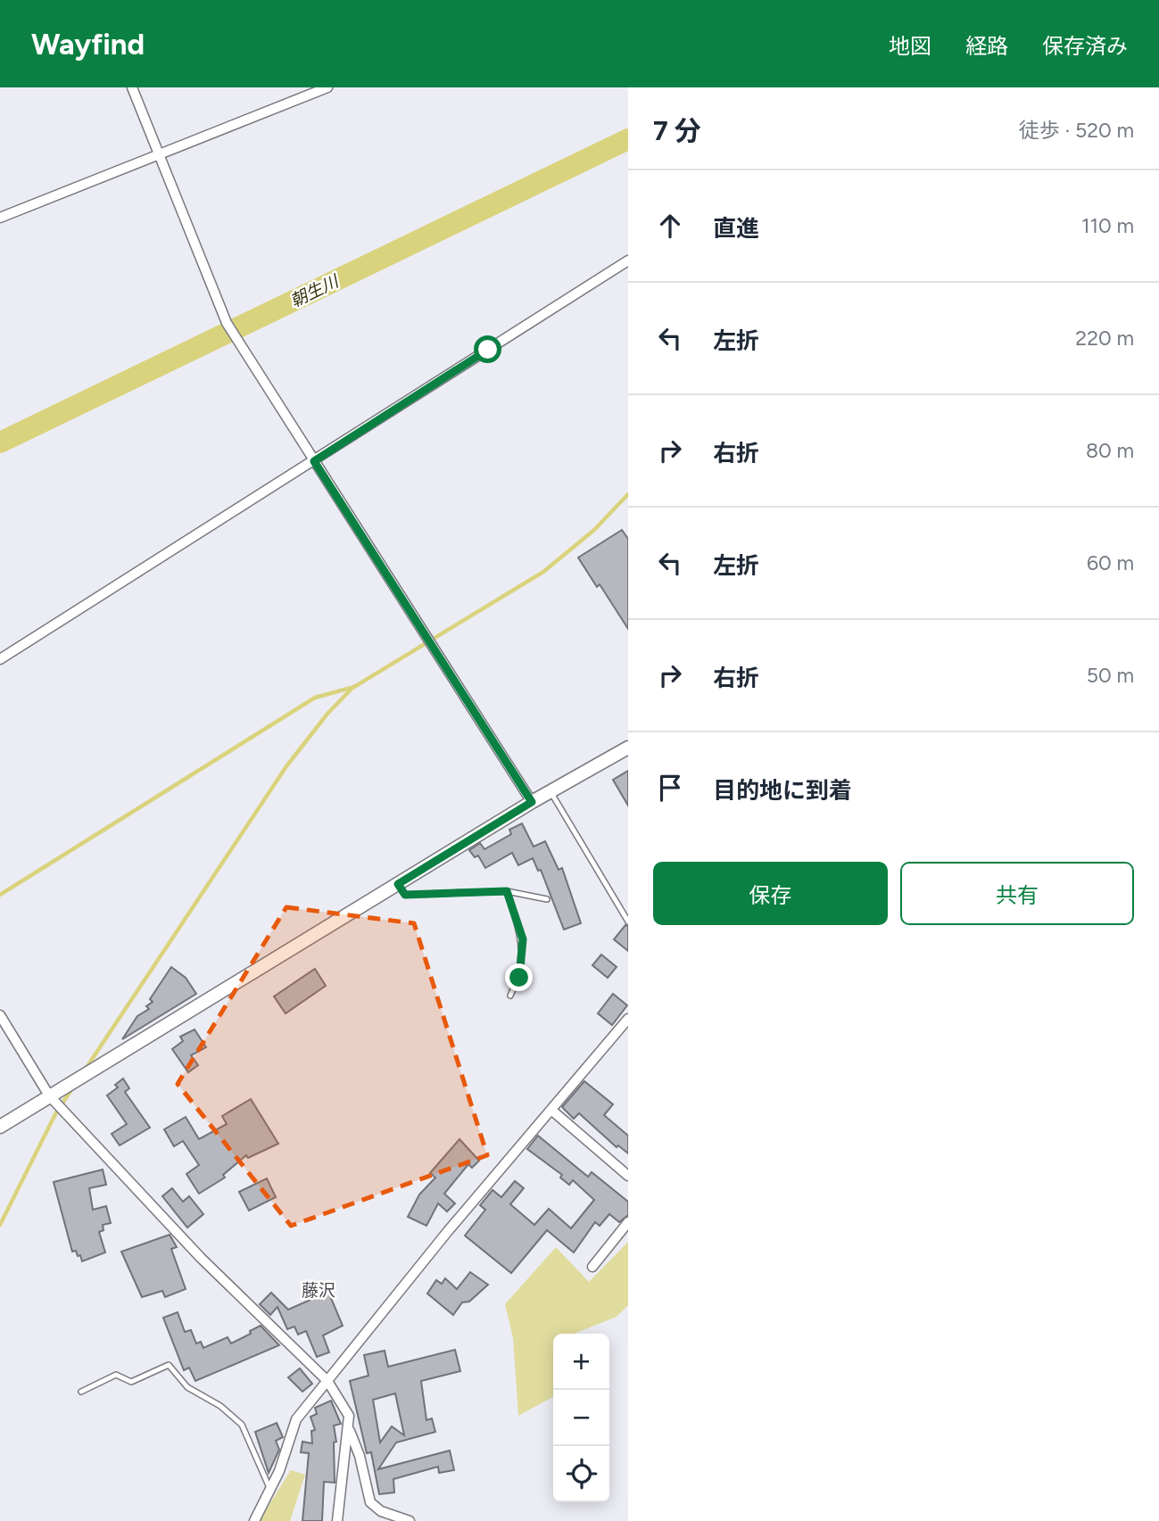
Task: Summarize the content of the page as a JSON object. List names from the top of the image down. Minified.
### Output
{"districts":["藤沢"],"water":["朝生川"],"page":{"header":"Wayfind","nav":["地図","経路","保存済み"],"heading":["7 分","徒歩 · 520 m"],"list":[["直進","110 m"],["左折","220 m"],["右折","80 m"],["左折","60 m"],["右折","50 m"],"目的地に到着"],"buttons":["保存","共有"],"map_buttons":["+","−"]}}
